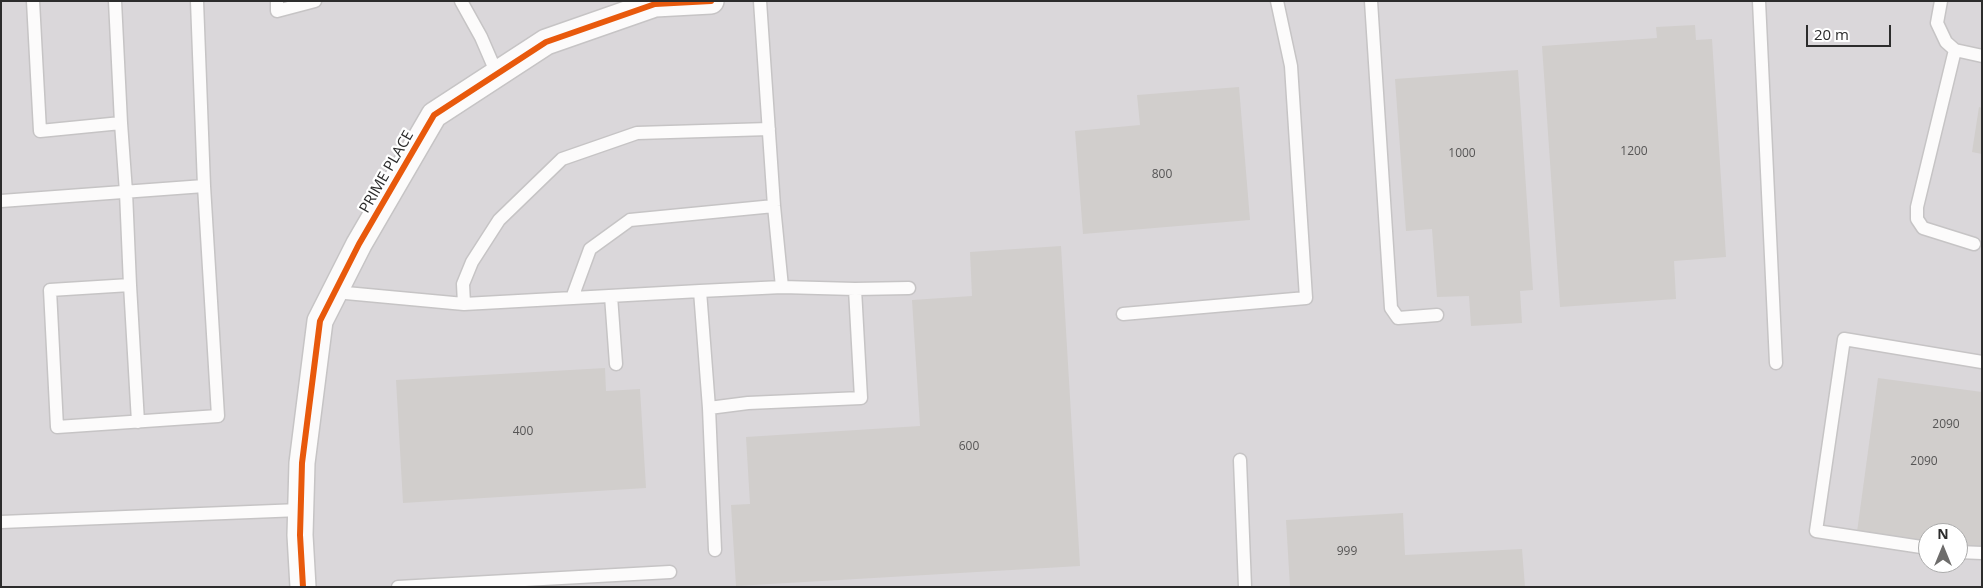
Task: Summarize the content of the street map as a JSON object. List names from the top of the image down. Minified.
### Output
{"streets":{"street":["PRIME PLACE"]},"house_numbers":["1200","1000","800","2090","400","600","2090","999"],"scale_bar":"20 m","north":"top"}
